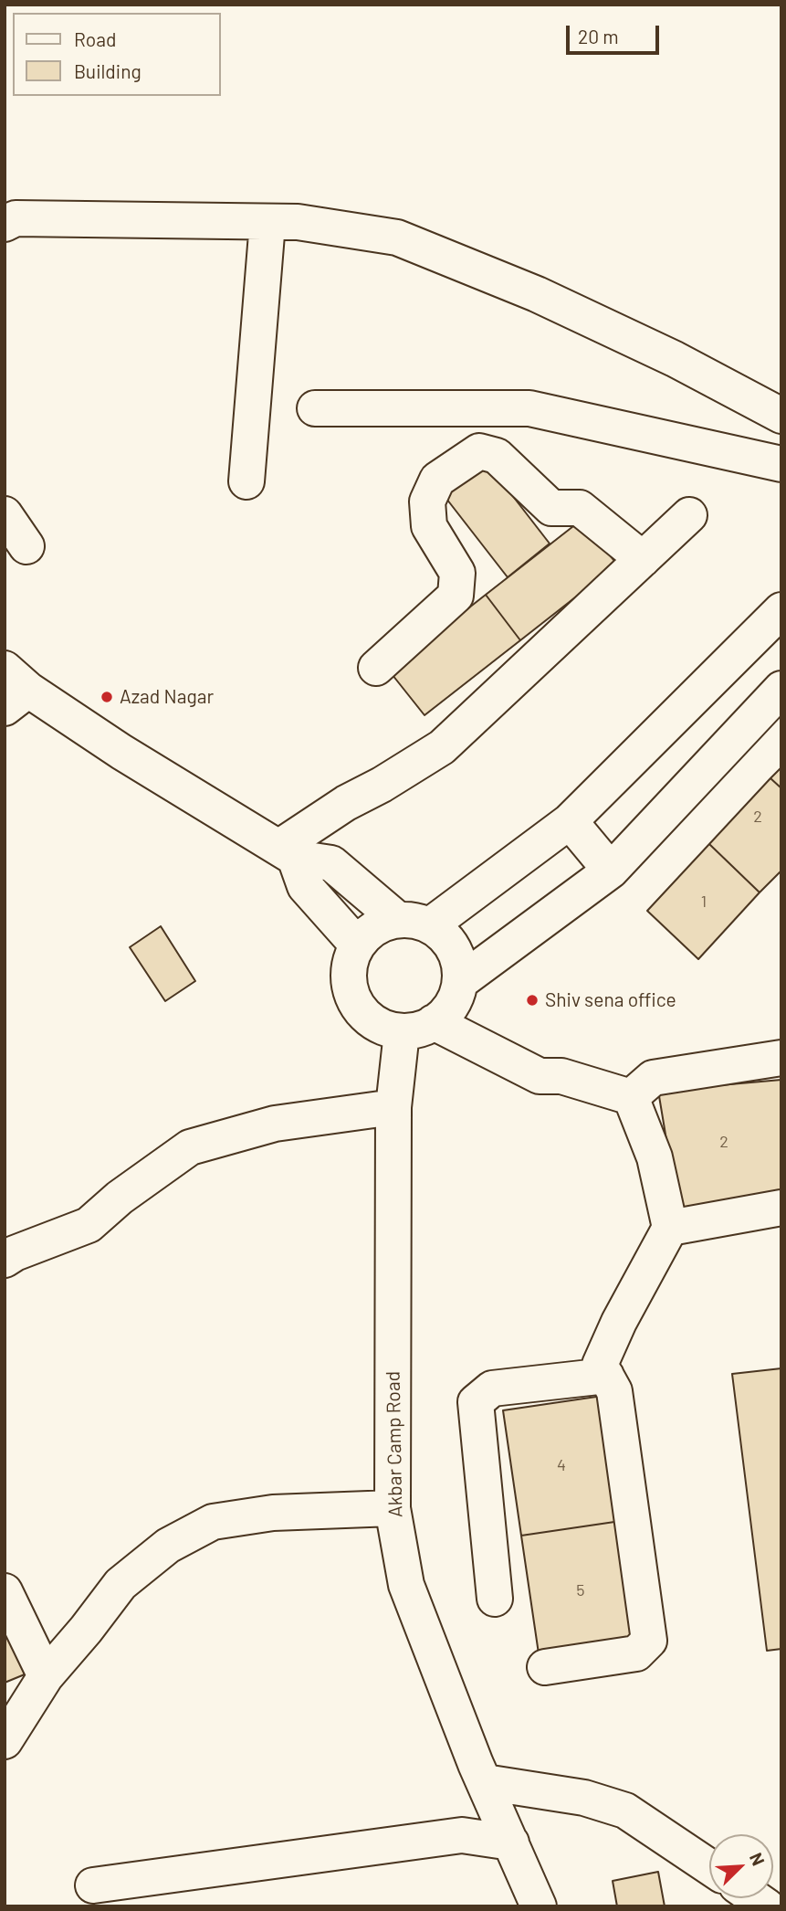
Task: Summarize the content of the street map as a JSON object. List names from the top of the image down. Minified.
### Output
{"streets":{"street":["Akbar Camp Road"]},"places":["Azad Nagar","Shiv sena office"],"house_numbers":["2","1","2","4","5"],"legend":["Road","Building"],"scale_bar":"20 m","north":"top right"}
